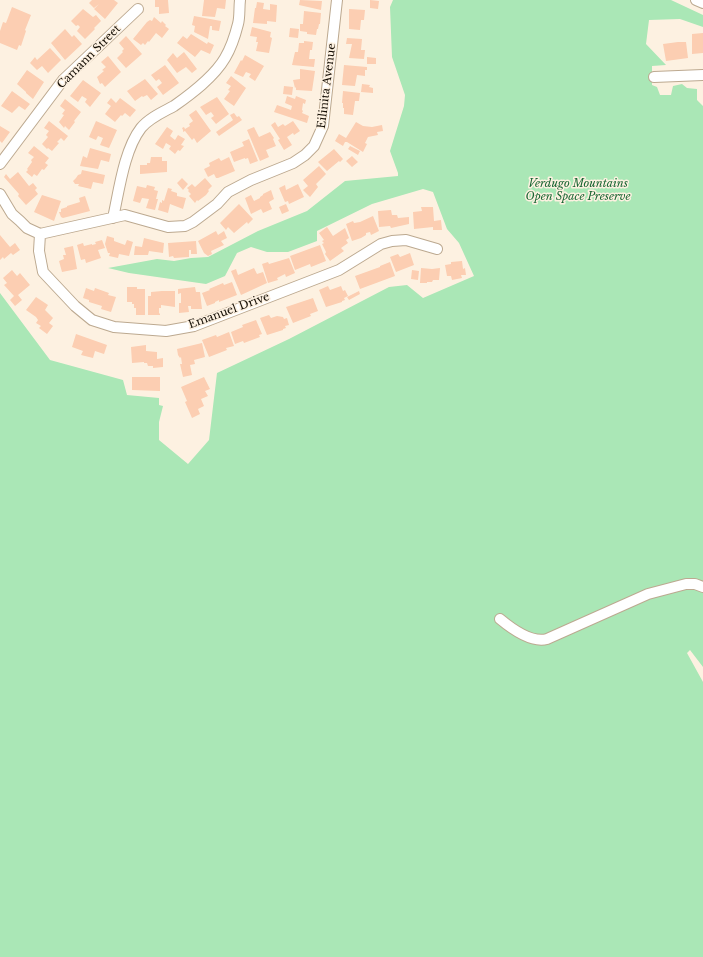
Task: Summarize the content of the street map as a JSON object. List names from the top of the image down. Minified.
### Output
{"streets":{"street":["Camann Street","Eilinita Avenue","Emanuel Drive"]},"crossings":[["Eilinita Avenue","Emanuel Drive"]],"parks":["Verdugo Mountains Open Space Preserve"]}
